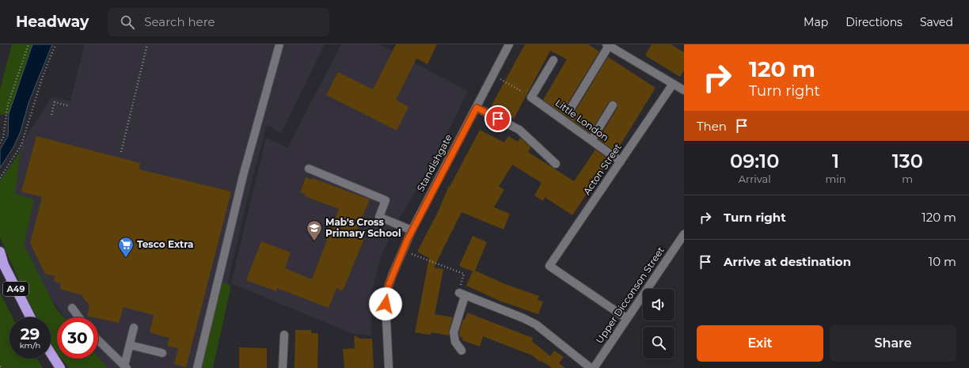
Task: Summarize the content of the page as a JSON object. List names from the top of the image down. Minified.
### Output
{"streets":{"highway":["A49"],"street":["Little London","Standishgate","Acton Street","Upper Dicconson Street"]},"crossings":[["Little London","Acton Street"],["Acton Street","Upper Dicconson Street"]],"places":{"school or university":["Mab's Cross Primary School"],"supermarket":["Tesco Extra"]},"page":{"header":"Headway","search":"Search here","nav":["Map","Directions","Saved"],"turn":["120 m","Turn right"],"then":"Then","eta":["09:10","Arrival","1","min","130","m"],"list":[{"name":"Turn right","value":"120 m"},{"name":"Arrive at destination","value":"10 m"}],"speed":"29 km/h","limit":"30","buttons":["Exit","Share"]}}
